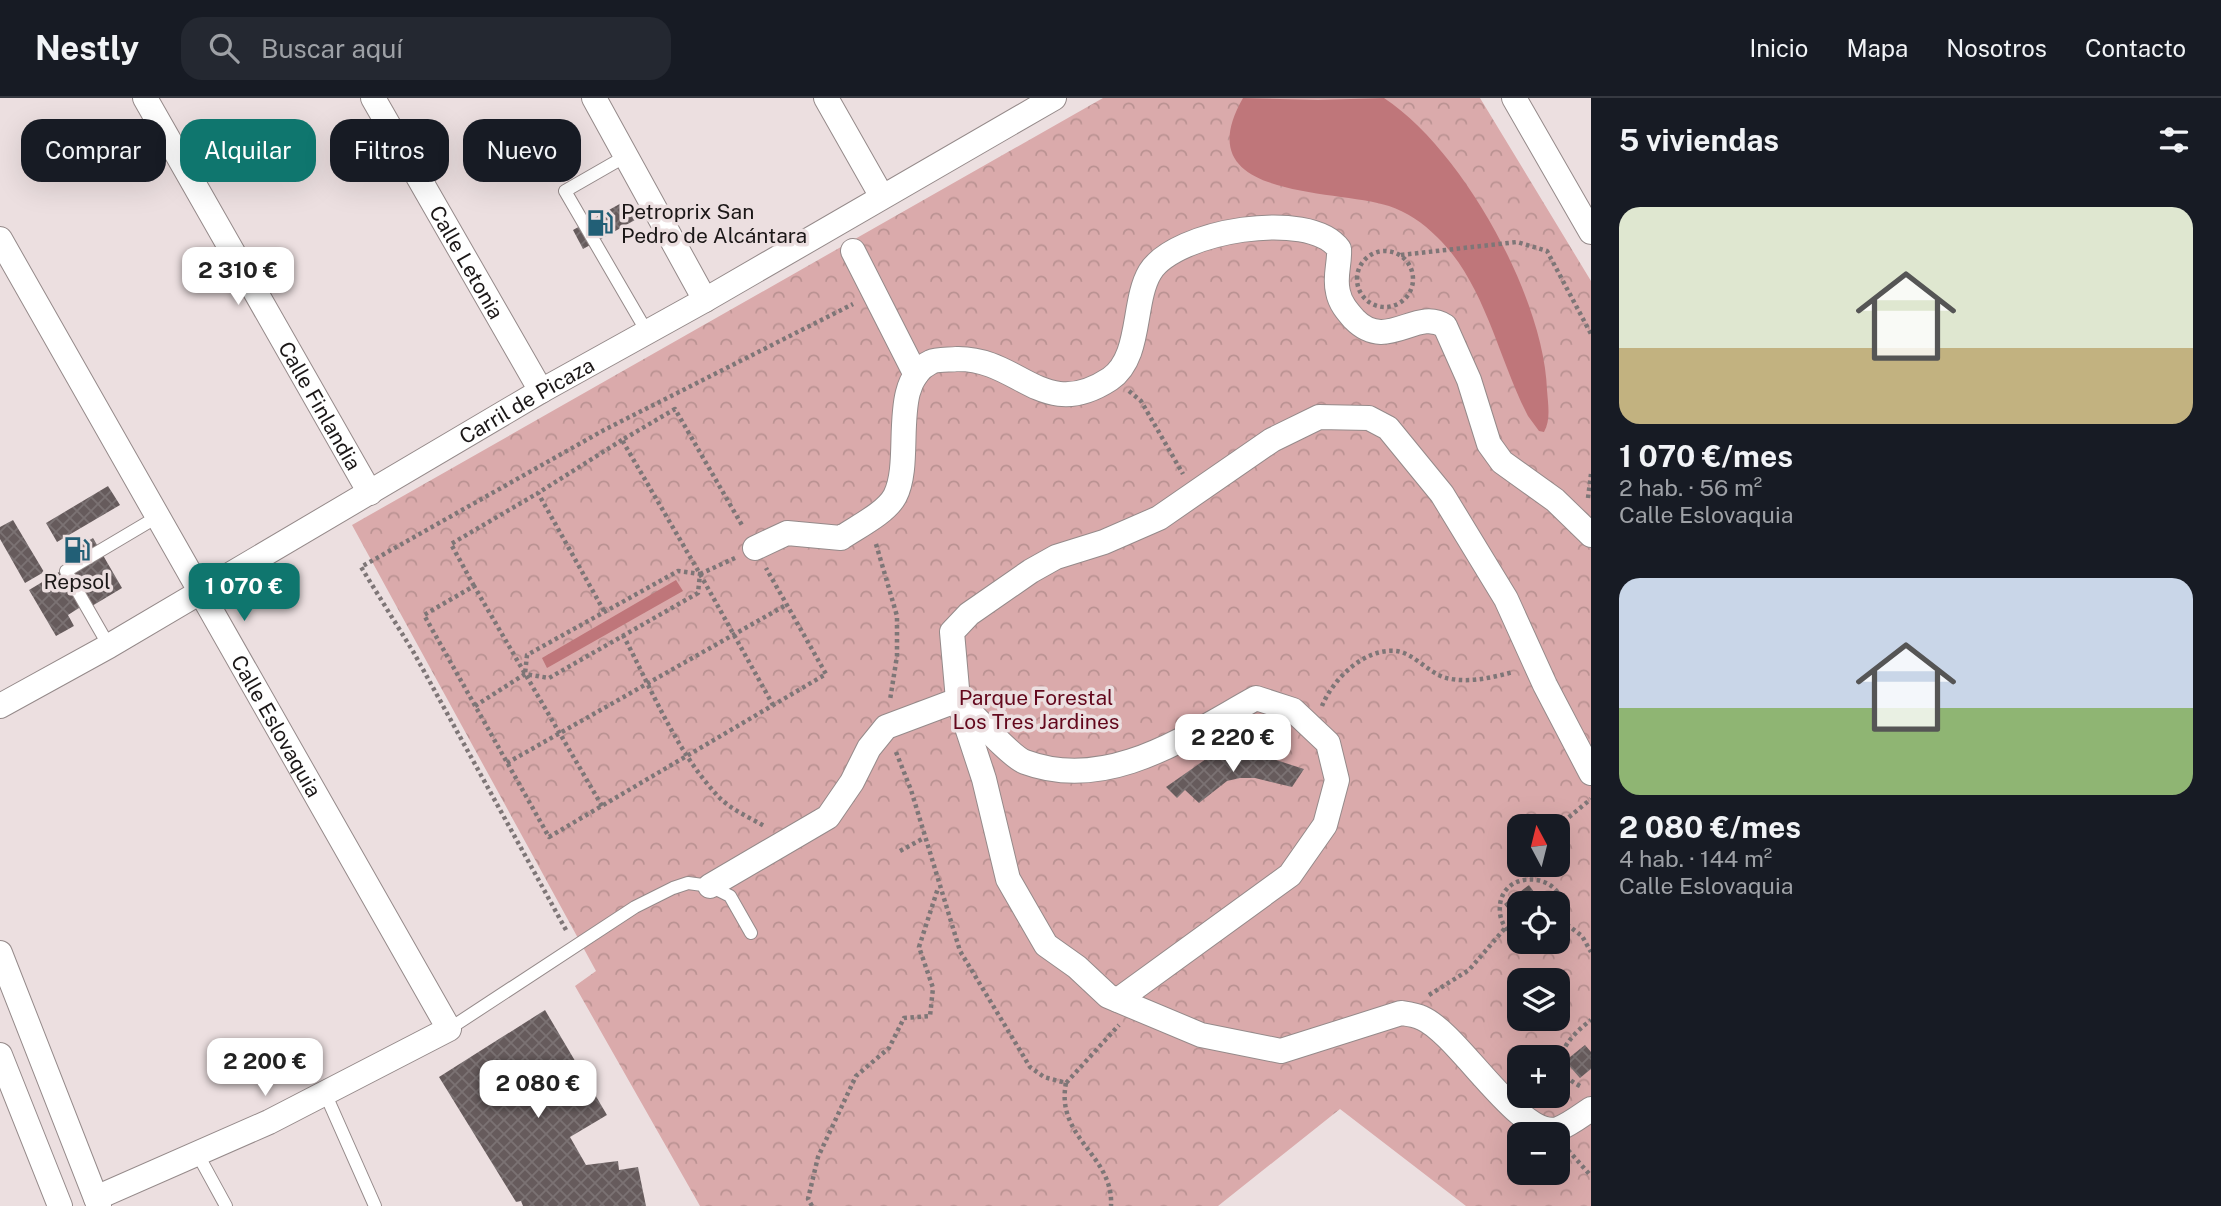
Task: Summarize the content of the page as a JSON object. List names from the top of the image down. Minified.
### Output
{"streets":{"street":["Calle Letonia","Carril de Picaza","Calle Finlandia","Calle Eslovaquia"]},"crossings":[["Calle Letonia","Carril de Picaza"],["Carril de Picaza","Calle Finlandia"],["Carril de Picaza","Calle Eslovaquia"]],"parks":["Parque Forestal Los Tres Jardines"],"places":{"fuel station":["Petroprix San Pedro de Alcántara","Repsol"]},"north":"top","page":{"header":"Nestly","search":"Buscar aquí","nav":["Inicio","Mapa","Nosotros","Contacto"],"heading":"5 viviendas","chip":["Comprar","Alquilar","Filtros","Nuevo"],"list":[{"name":"1 070 €/mes","note":"2 hab. · 56 m² · Calle Eslovaquia"},{"name":"2 080 €/mes","note":"4 hab. · 144 m² · Calle Eslovaquia"}],"price":["2 310 €","1 070 €","2 220 €","2 200 €","2 080 €"],"map_buttons":["+","−"]}}
